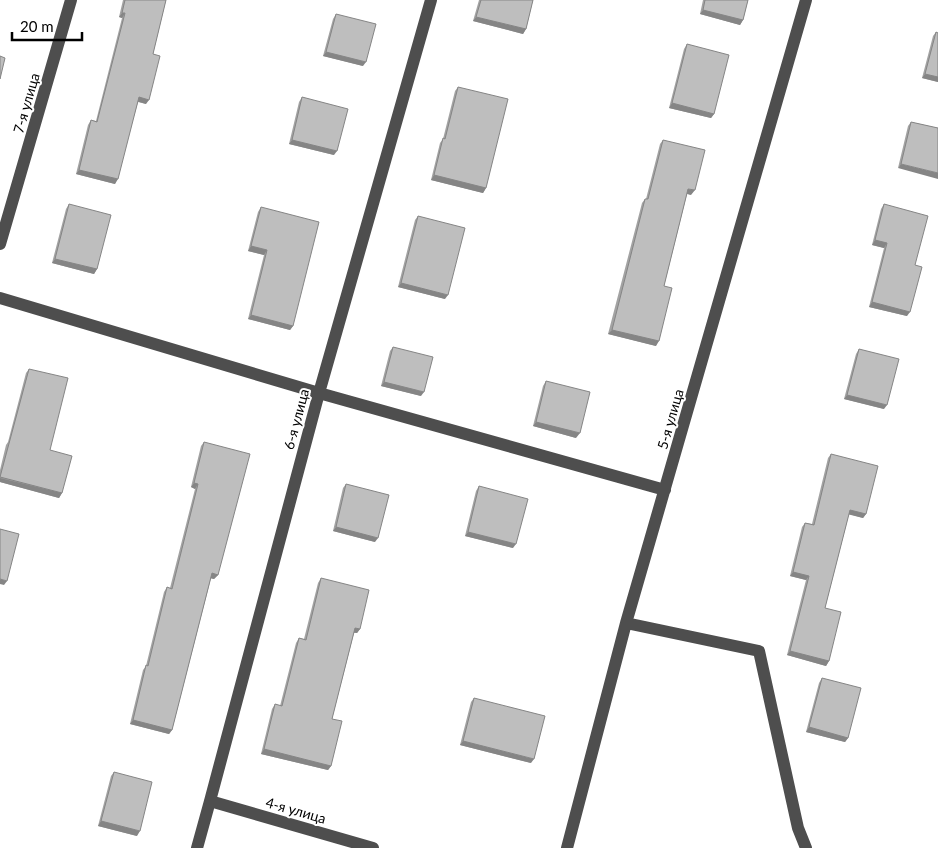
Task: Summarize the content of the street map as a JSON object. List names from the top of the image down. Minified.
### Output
{"streets":{"street":["7-я улица","6-я улица","5-я улица","4-я улица"]},"crossings":[["6-я улица","4-я улица"]],"scale_bar":"20 m"}
